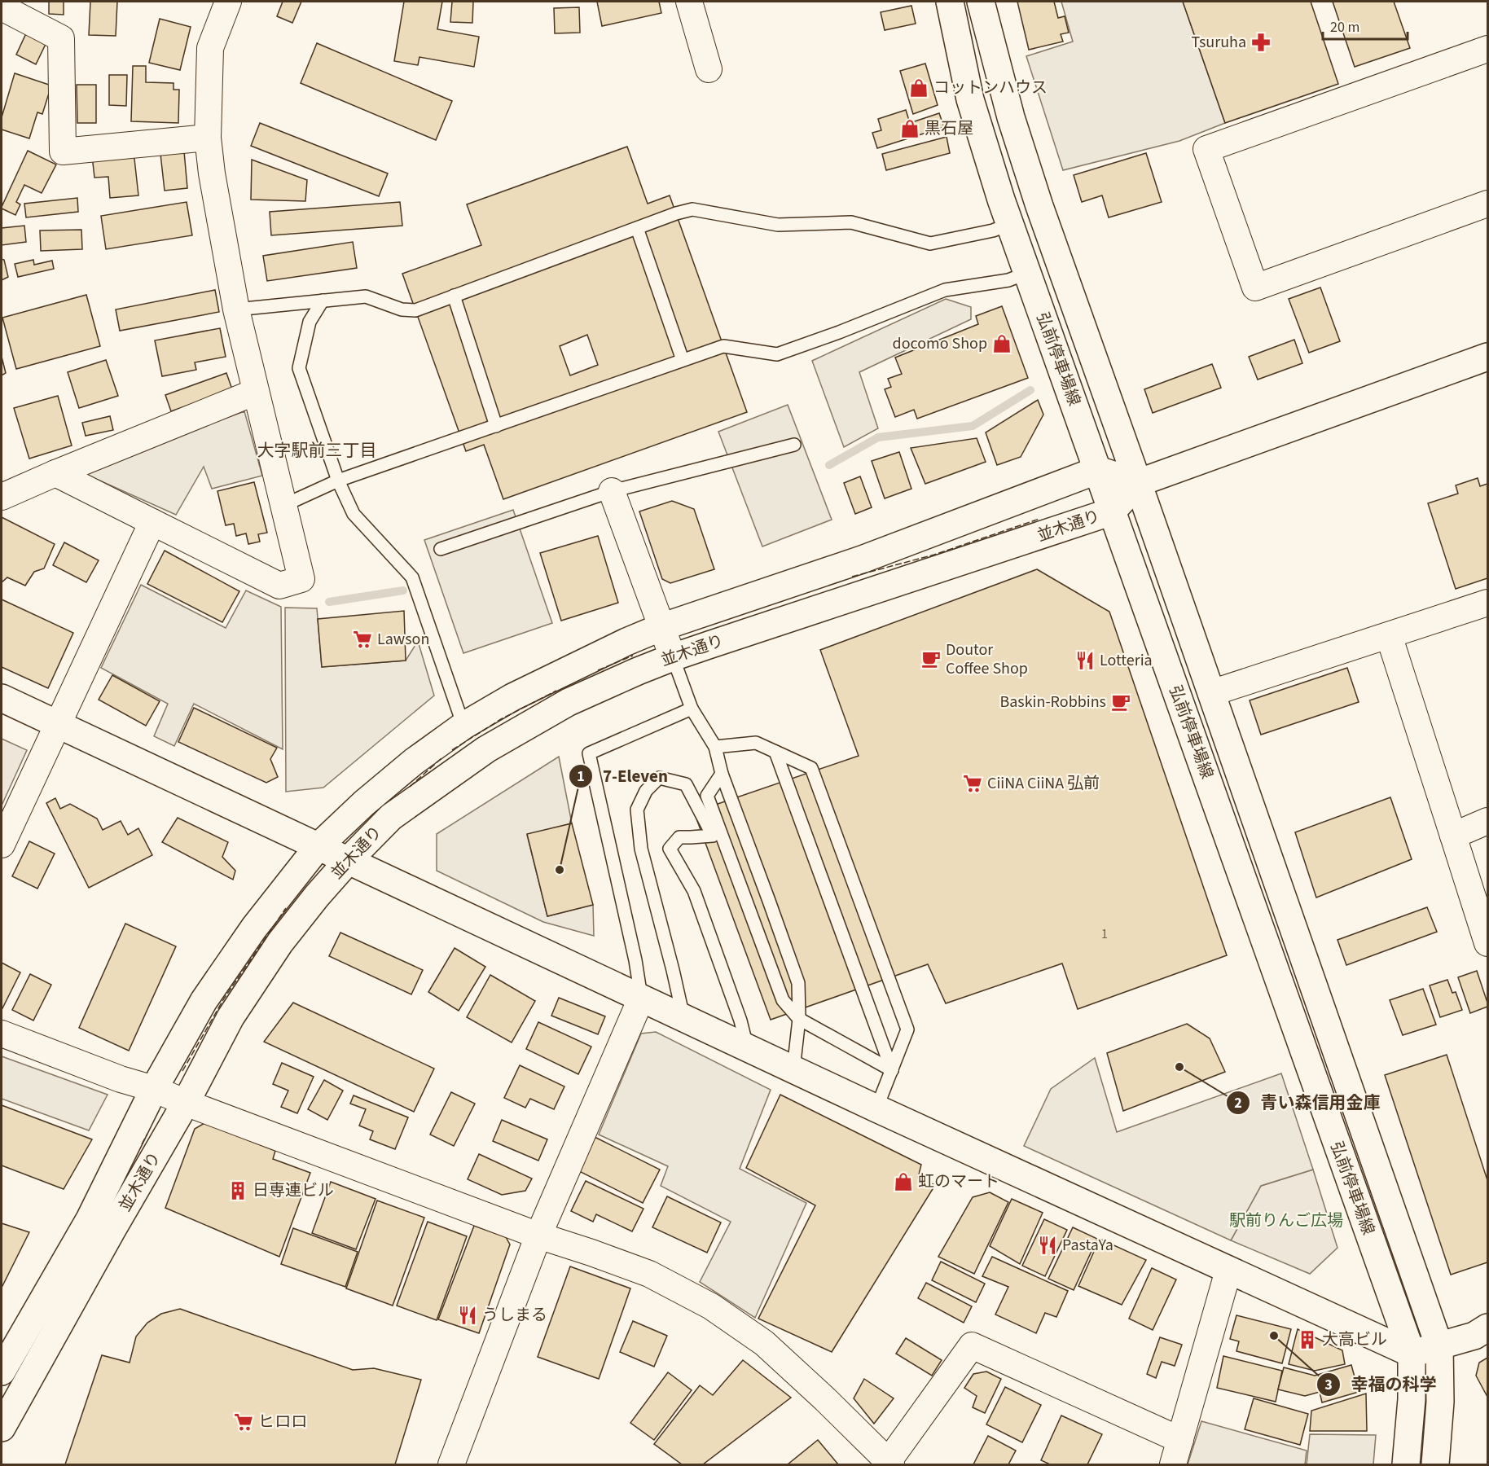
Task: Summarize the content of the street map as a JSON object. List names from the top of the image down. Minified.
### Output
{"streets":{"street":["弘前停車場線","並木通り"]},"crossings":[["弘前停車場線","並木通り"]],"districts":["大字駅前三丁目"],"parks":["駅前りんご広場"],"places":{"pharmacy":["Tsuruha"],"shop":["コットンハウス","黒石屋","docomo Shop","虹のマート"],"supermarket":["Lawson","CiiNA CiiNA 弘前","ヒロロ"],"cafe":["Doutor Coffee Shop","Baskin-Robbins"],"restaurant":["Lotteria","PastaYa","うしまる"],"other":["7-Eleven","青い森信用金庫","幸福の科学"],"building":["日専連ビル","大高ビル"]},"house_numbers":["1"],"scale_bar":"20 m"}
